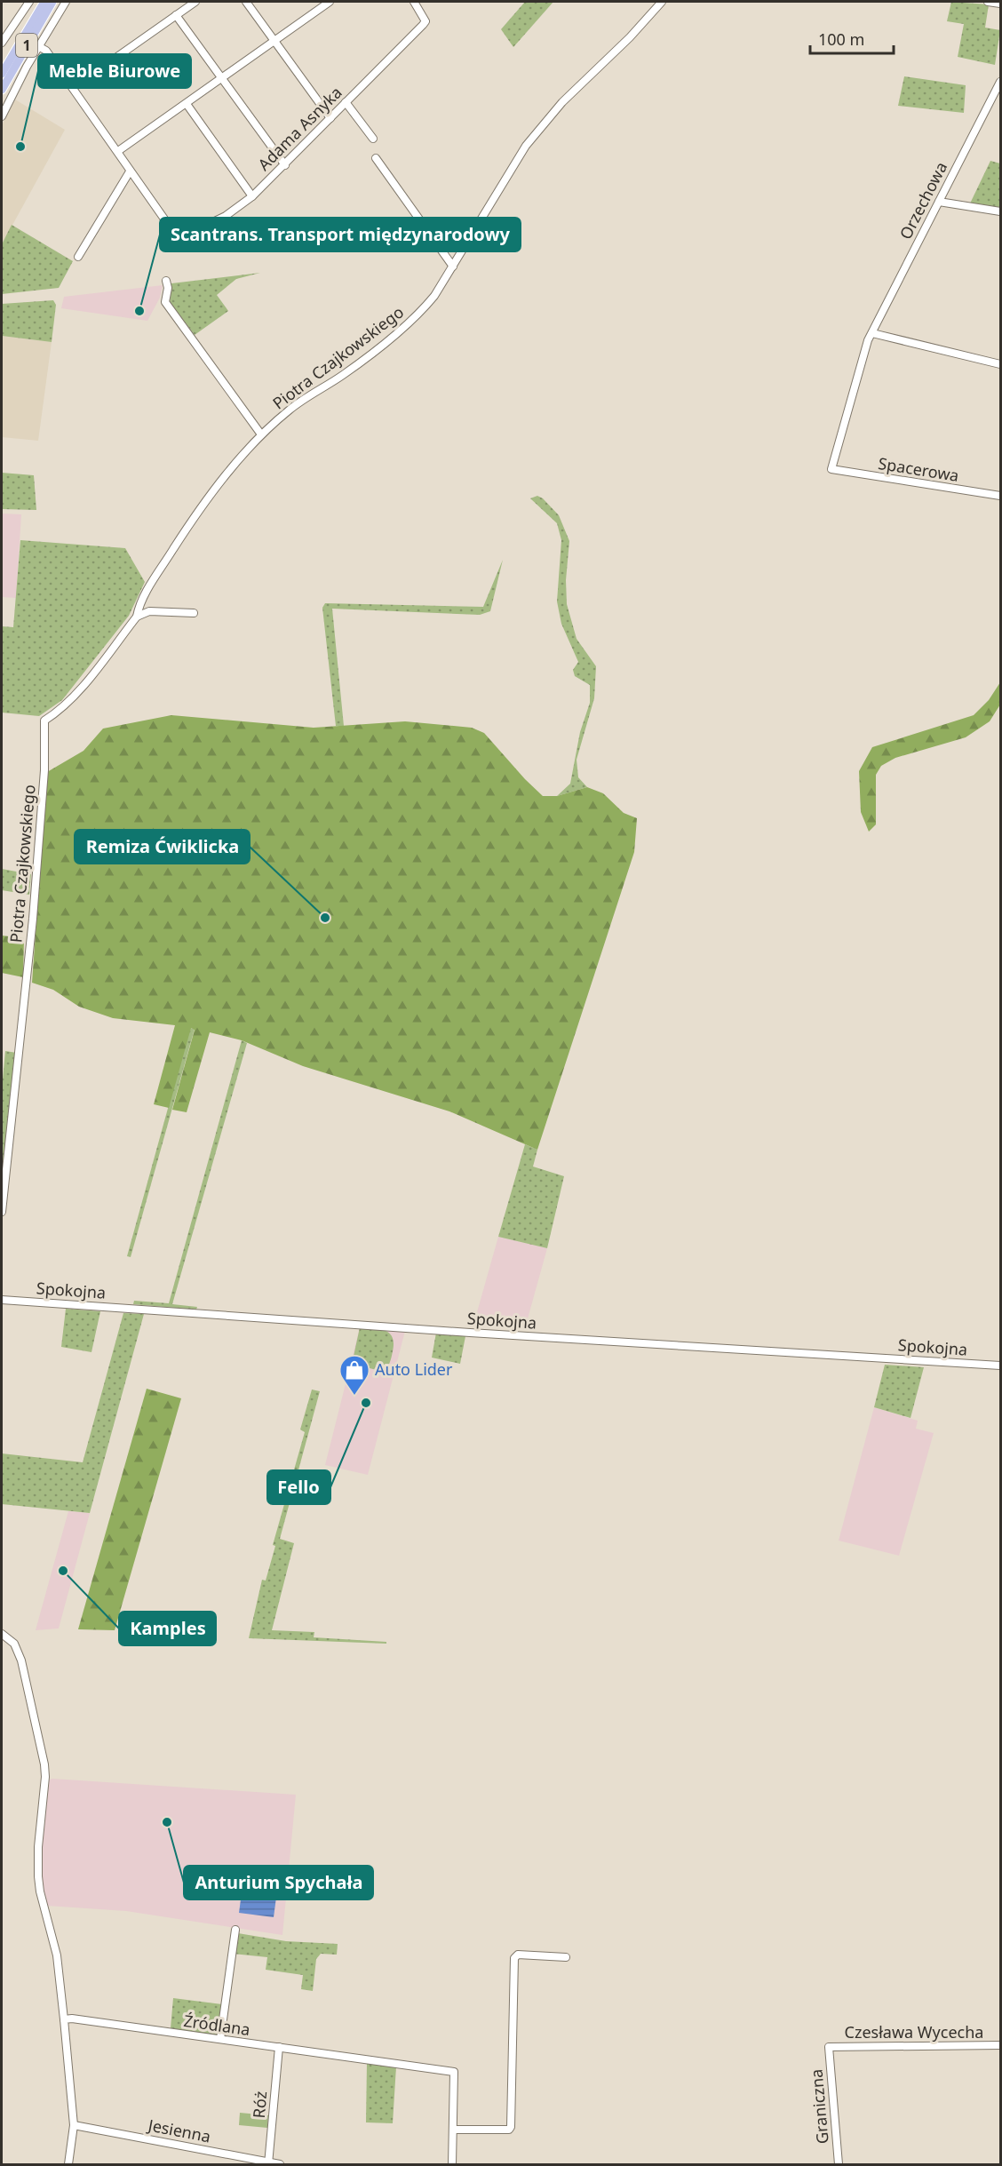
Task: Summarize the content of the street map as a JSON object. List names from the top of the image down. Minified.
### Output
{"streets":{"main road":["1"],"street":["Adama Asnyka","Orzechowa","Piotra Czajkowskiego","Spacerowa","Spokojna","Źródlana","Czesława Wycecha","Róż","Graniczna","Jesienna"]},"crossings":[["Orzechowa","Spacerowa"],["Źródlana","Róż"],["Czesława Wycecha","Graniczna"],["Róż","Jesienna"]],"places":{"other":["Meble Biurowe","Scantrans. Transport międzynarodowy","Remiza Ćwiklicka","Fello","Kamples","Anturium Spychała"],"shop":["Auto Lider"]},"scale_bar":"100 m"}
